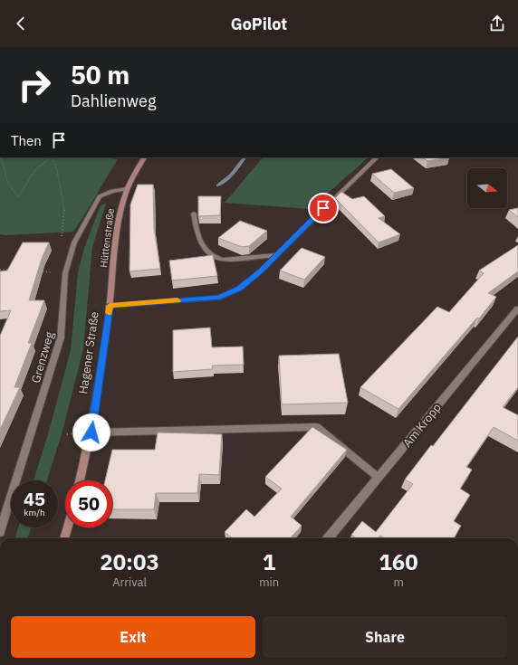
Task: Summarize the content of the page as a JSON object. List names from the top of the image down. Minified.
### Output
{"streets":{"main road":["Hüttenstraße","Hagener Straße"],"street":["Grenzweg","Am Kropp"]},"crossings":[["Hüttenstraße","Hagener Straße"],["Hüttenstraße","Grenzweg"]],"north":"right","page":{"header":"GoPilot","turn":["50 m","Dahlienweg"],"then":"Then","speed":"45 km/h","limit":"50","eta":["20:03","Arrival","1","min","160","m"],"buttons":["Exit","Share"]}}
